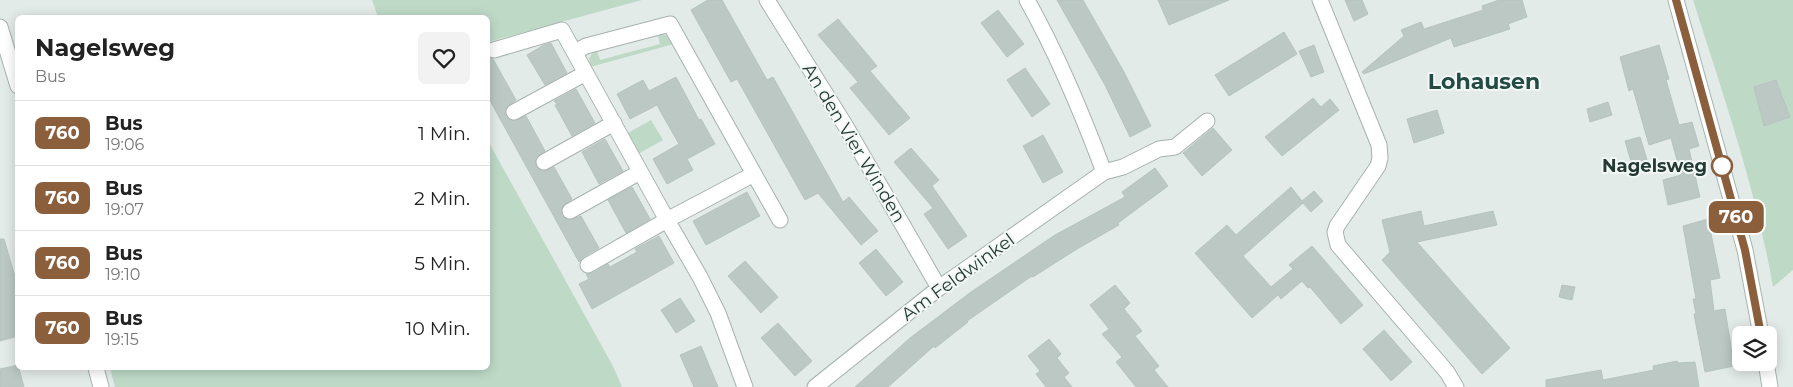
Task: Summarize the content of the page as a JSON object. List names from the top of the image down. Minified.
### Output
{"streets":{"street":["An den Vier Winden","Am Feldwinkel"]},"crossings":[["An den Vier Winden","Am Feldwinkel"]],"districts":["Lohausen"],"places":["Nagelsweg"],"lines":["bus line 760"],"page":{"on_map":"760","heading":["Nagelsweg","Bus"],"list":[{"mark":"760","name":"Bus","note":"19:06","value":"1 Min."},{"mark":"760","name":"Bus","note":"19:07","value":"2 Min."},{"mark":"760","name":"Bus","note":"19:10","value":"5 Min."},{"mark":"760","name":"Bus","note":"19:15","value":"10 Min."}]}}
